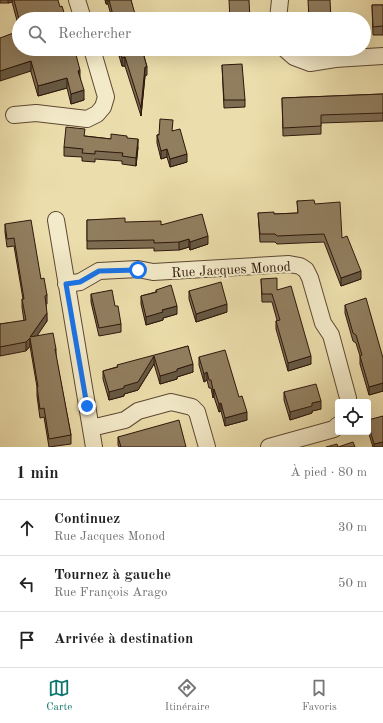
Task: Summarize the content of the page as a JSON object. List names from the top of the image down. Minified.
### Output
{"streets":{"street":["Rue Jacques Monod"]},"page":{"search":"Rechercher","heading":["1 min","À pied · 80 m"],"list":[["Continuez","Rue Jacques Monod","30 m"],["Tournez à gauche","Rue François Arago","50 m"],"Arrivée à destination"],"nav":["Carte","Itinéraire","Favoris"]}}
